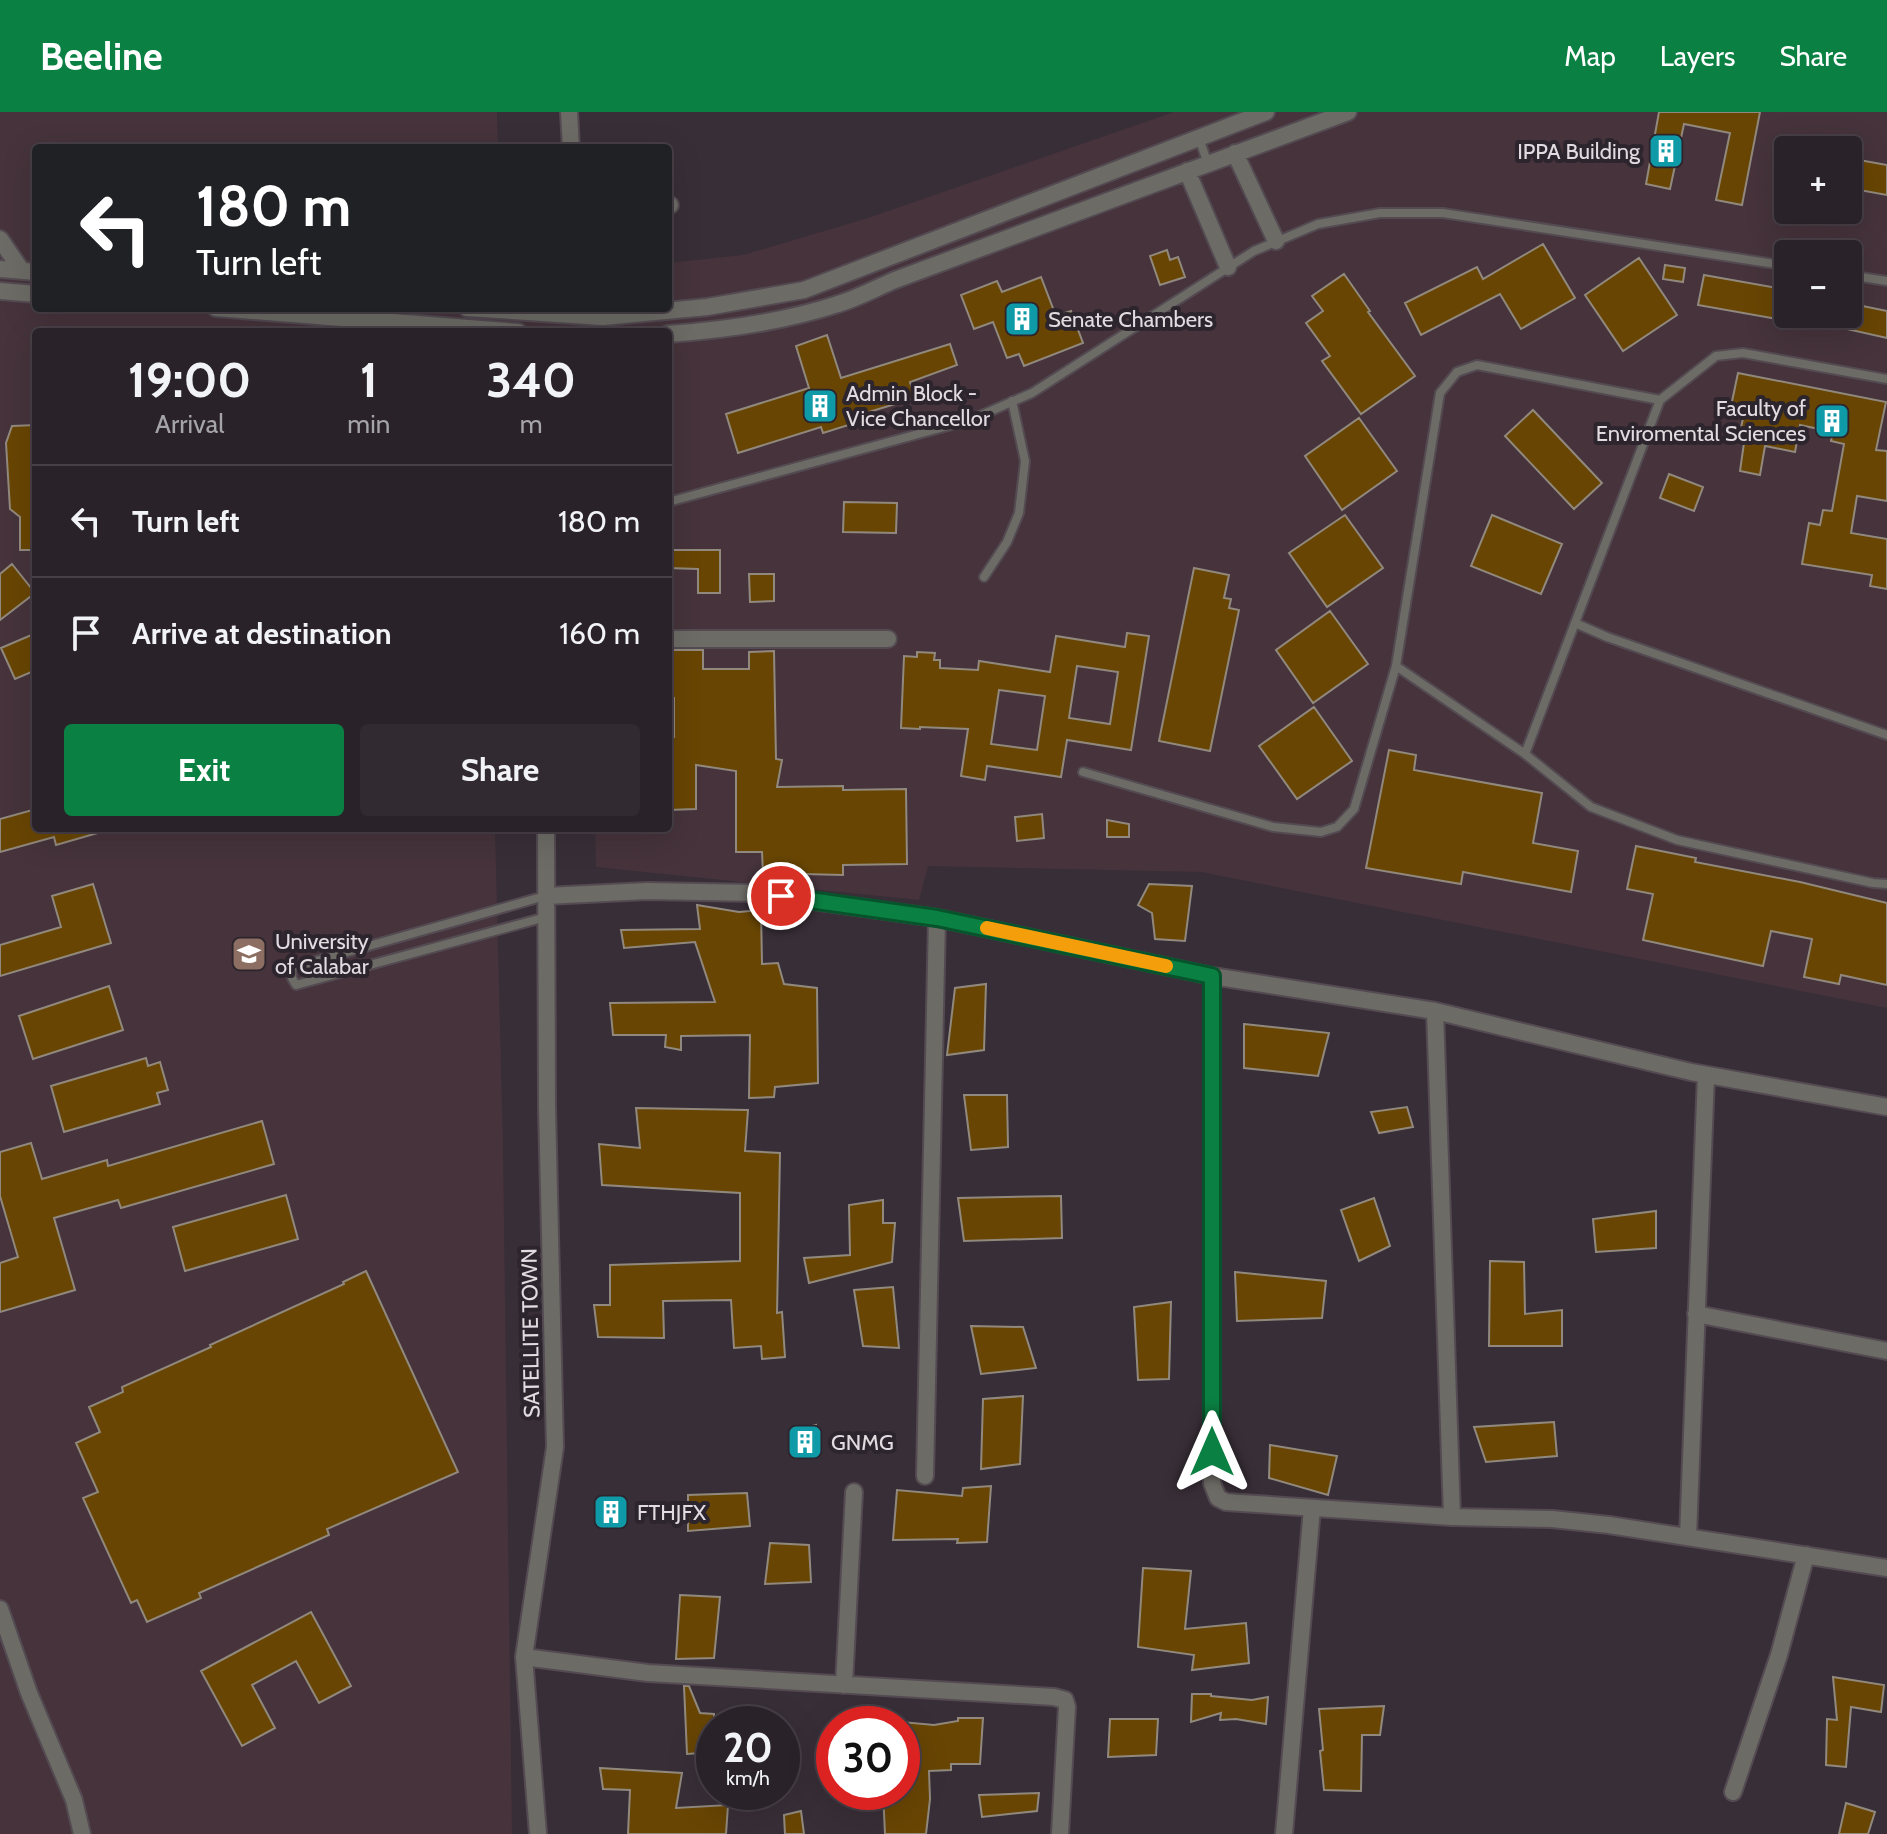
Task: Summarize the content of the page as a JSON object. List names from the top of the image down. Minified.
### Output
{"streets":{"street":["SATELLITE TOWN"]},"places":{"building":["IPPA Building","Senate Chambers","Admin Block - Vice Chancellor","Faculty of Enviromental Sciences","GNMG","FTHJFX"],"school or university":["University of Calabar"]},"page":{"header":"Beeline","nav":["Map","Layers","Share"],"map_buttons":["+","−"],"turn":["180 m","Turn left"],"eta":["19:00","Arrival","1","min","340","m"],"list":[{"name":"Turn left","value":"180 m"},{"name":"Arrive at destination","value":"160 m"}],"buttons":["Exit","Share"],"speed":"20 km/h","limit":"30"}}
